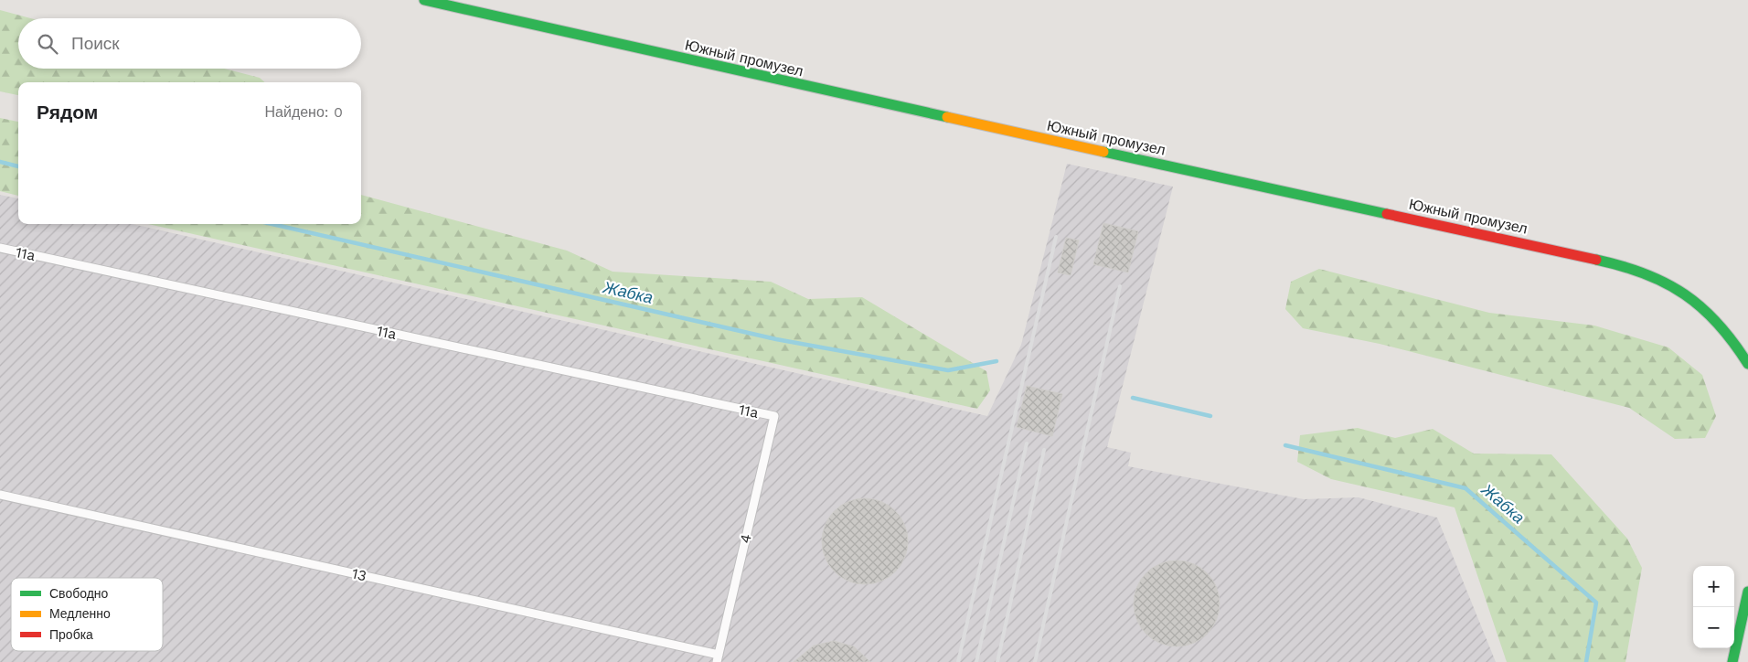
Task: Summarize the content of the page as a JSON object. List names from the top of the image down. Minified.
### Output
{"streets":{"street":["Южный промузел"],"lane":["11a","4","13"]},"crossings":[["11a","4"],["4","13"]],"water":["Жабка"],"legend":["Свободно","Медленно","Пробка"],"page":{"search":"Поиск","heading":["Рядом","Найдено: 0"],"map_buttons":["+","−"]}}
